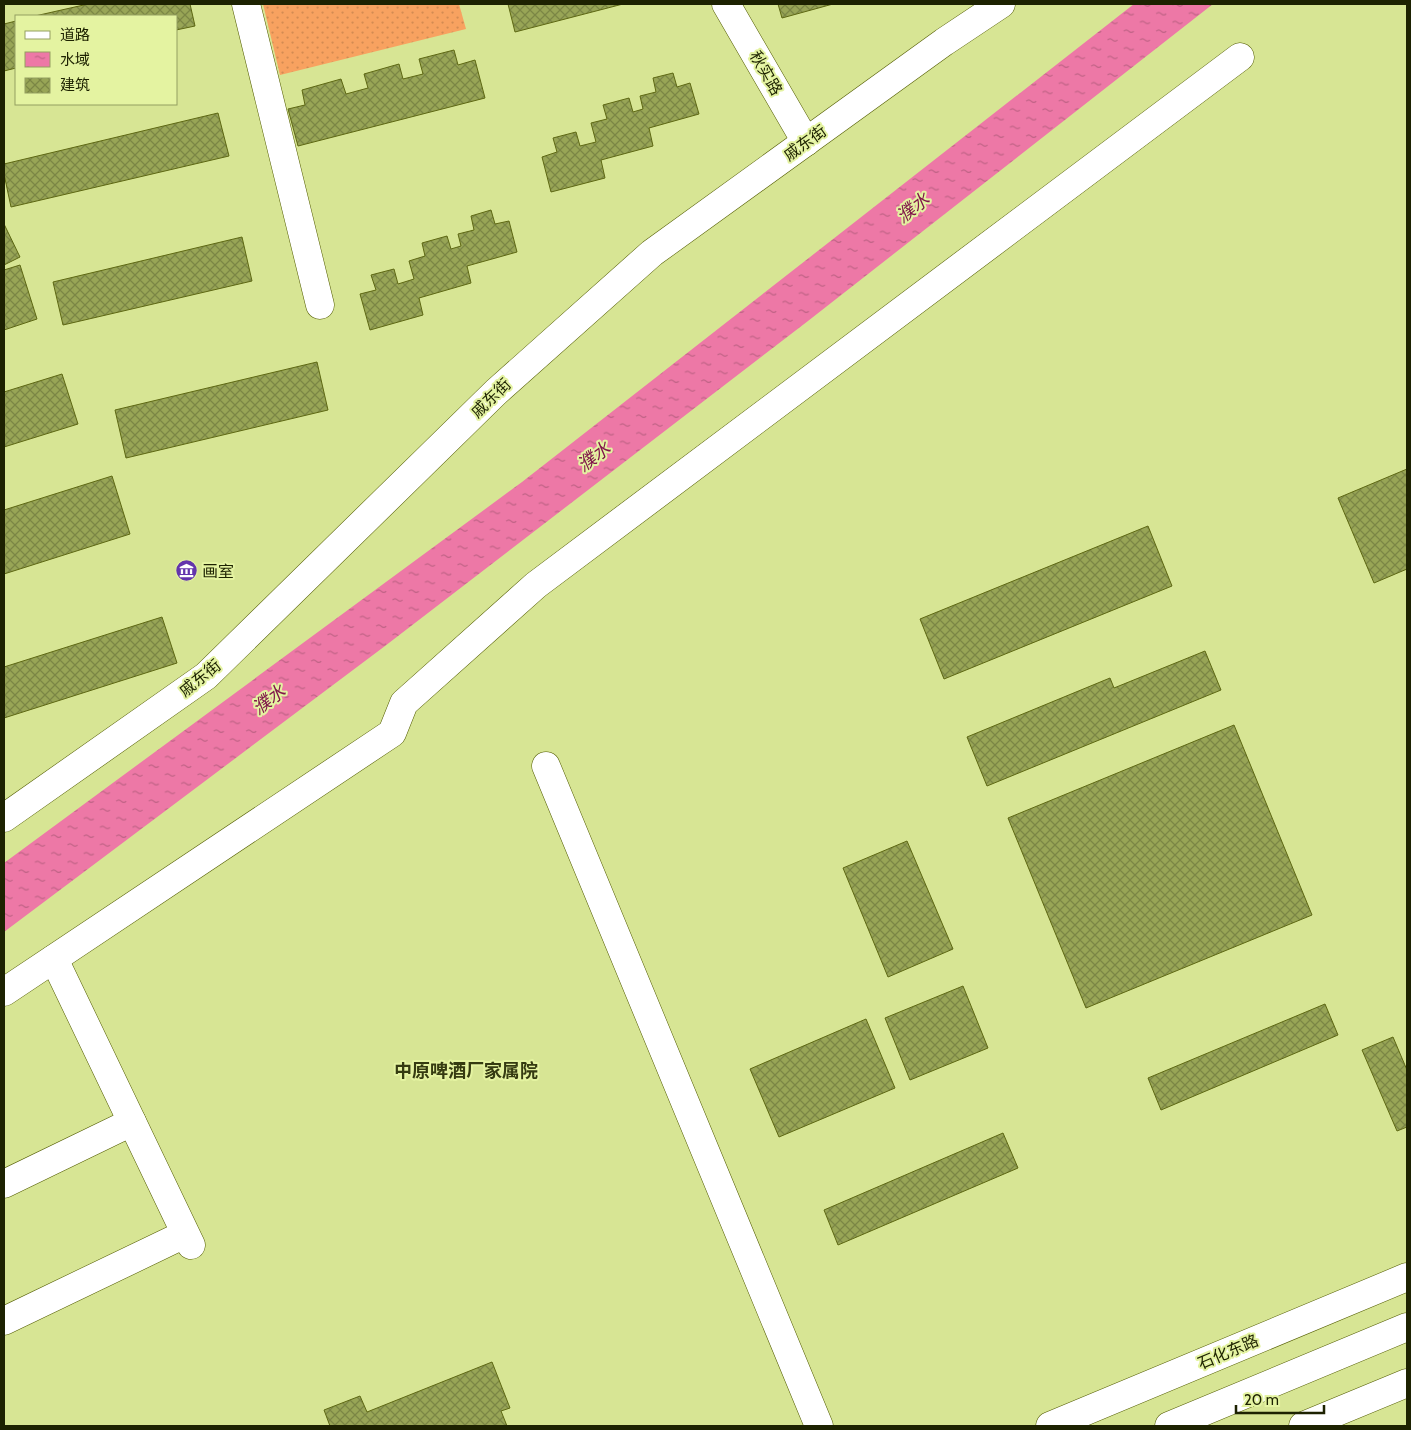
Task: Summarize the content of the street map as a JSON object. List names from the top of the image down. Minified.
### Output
{"streets":{"street":["秋实路","戚东街","石化东路"]},"crossings":[["秋实路","戚东街"]],"districts":["中原啤酒厂家属院"],"water":["濮水"],"places":{"museum":["画室"]},"legend":["道路","水域","建筑"],"scale_bar":"20 m"}
